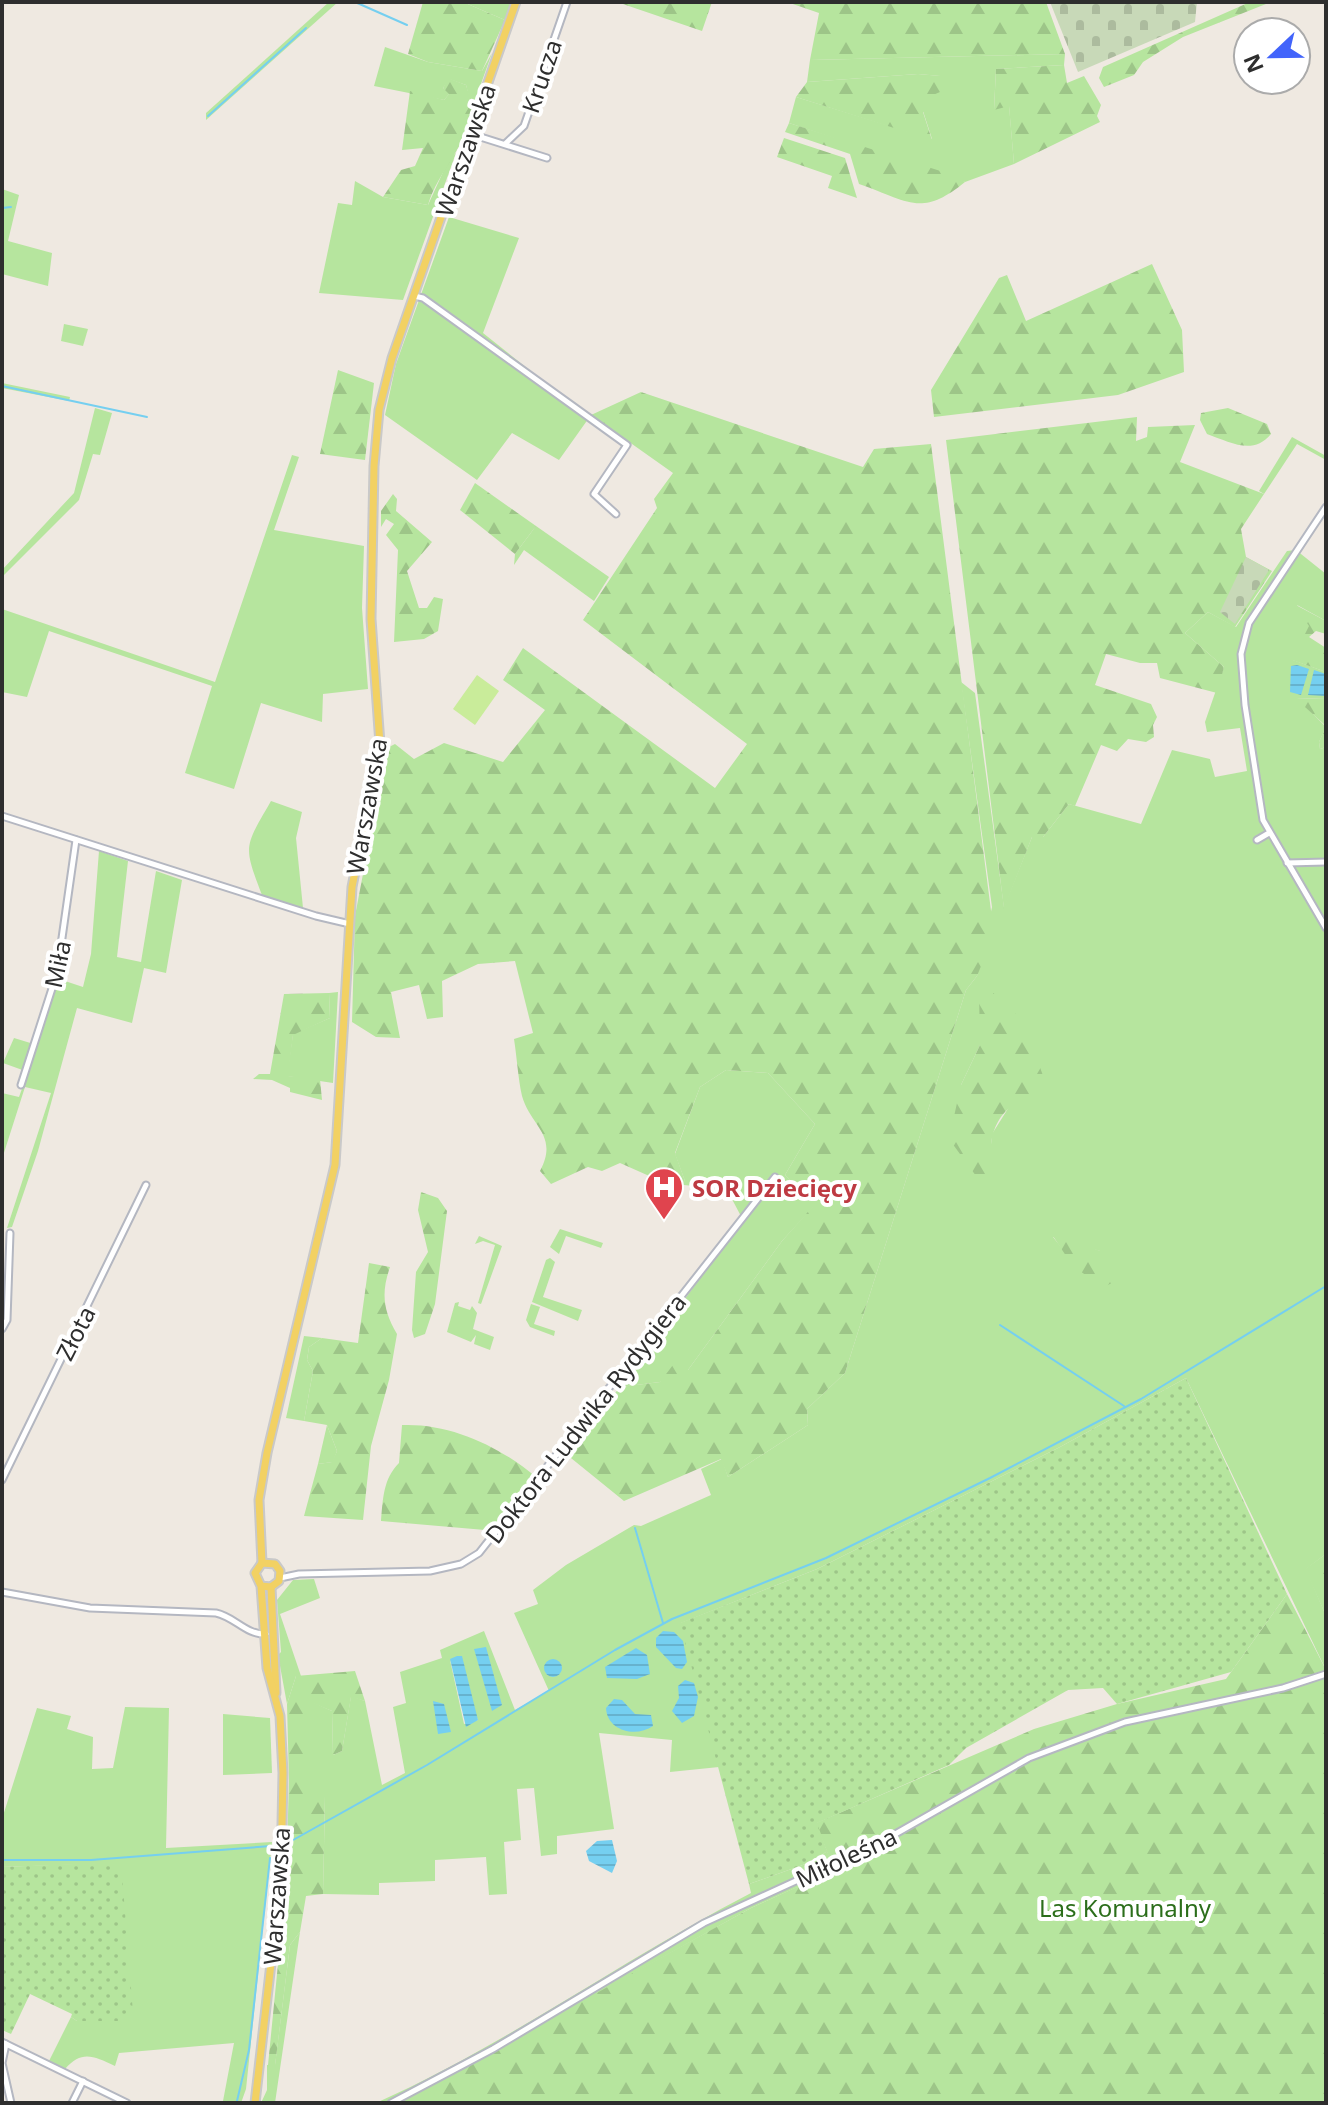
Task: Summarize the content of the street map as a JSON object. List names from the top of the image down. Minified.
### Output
{"streets":{"main road":["Warszawska"],"street":["Krucza","Miła","Złota","Doktora Ludwika Rydygiera","Miłoleśna"]},"parks":["Las Komunalny"],"places":{"hospital":["SOR Dziecięcy"]},"north":"left"}
